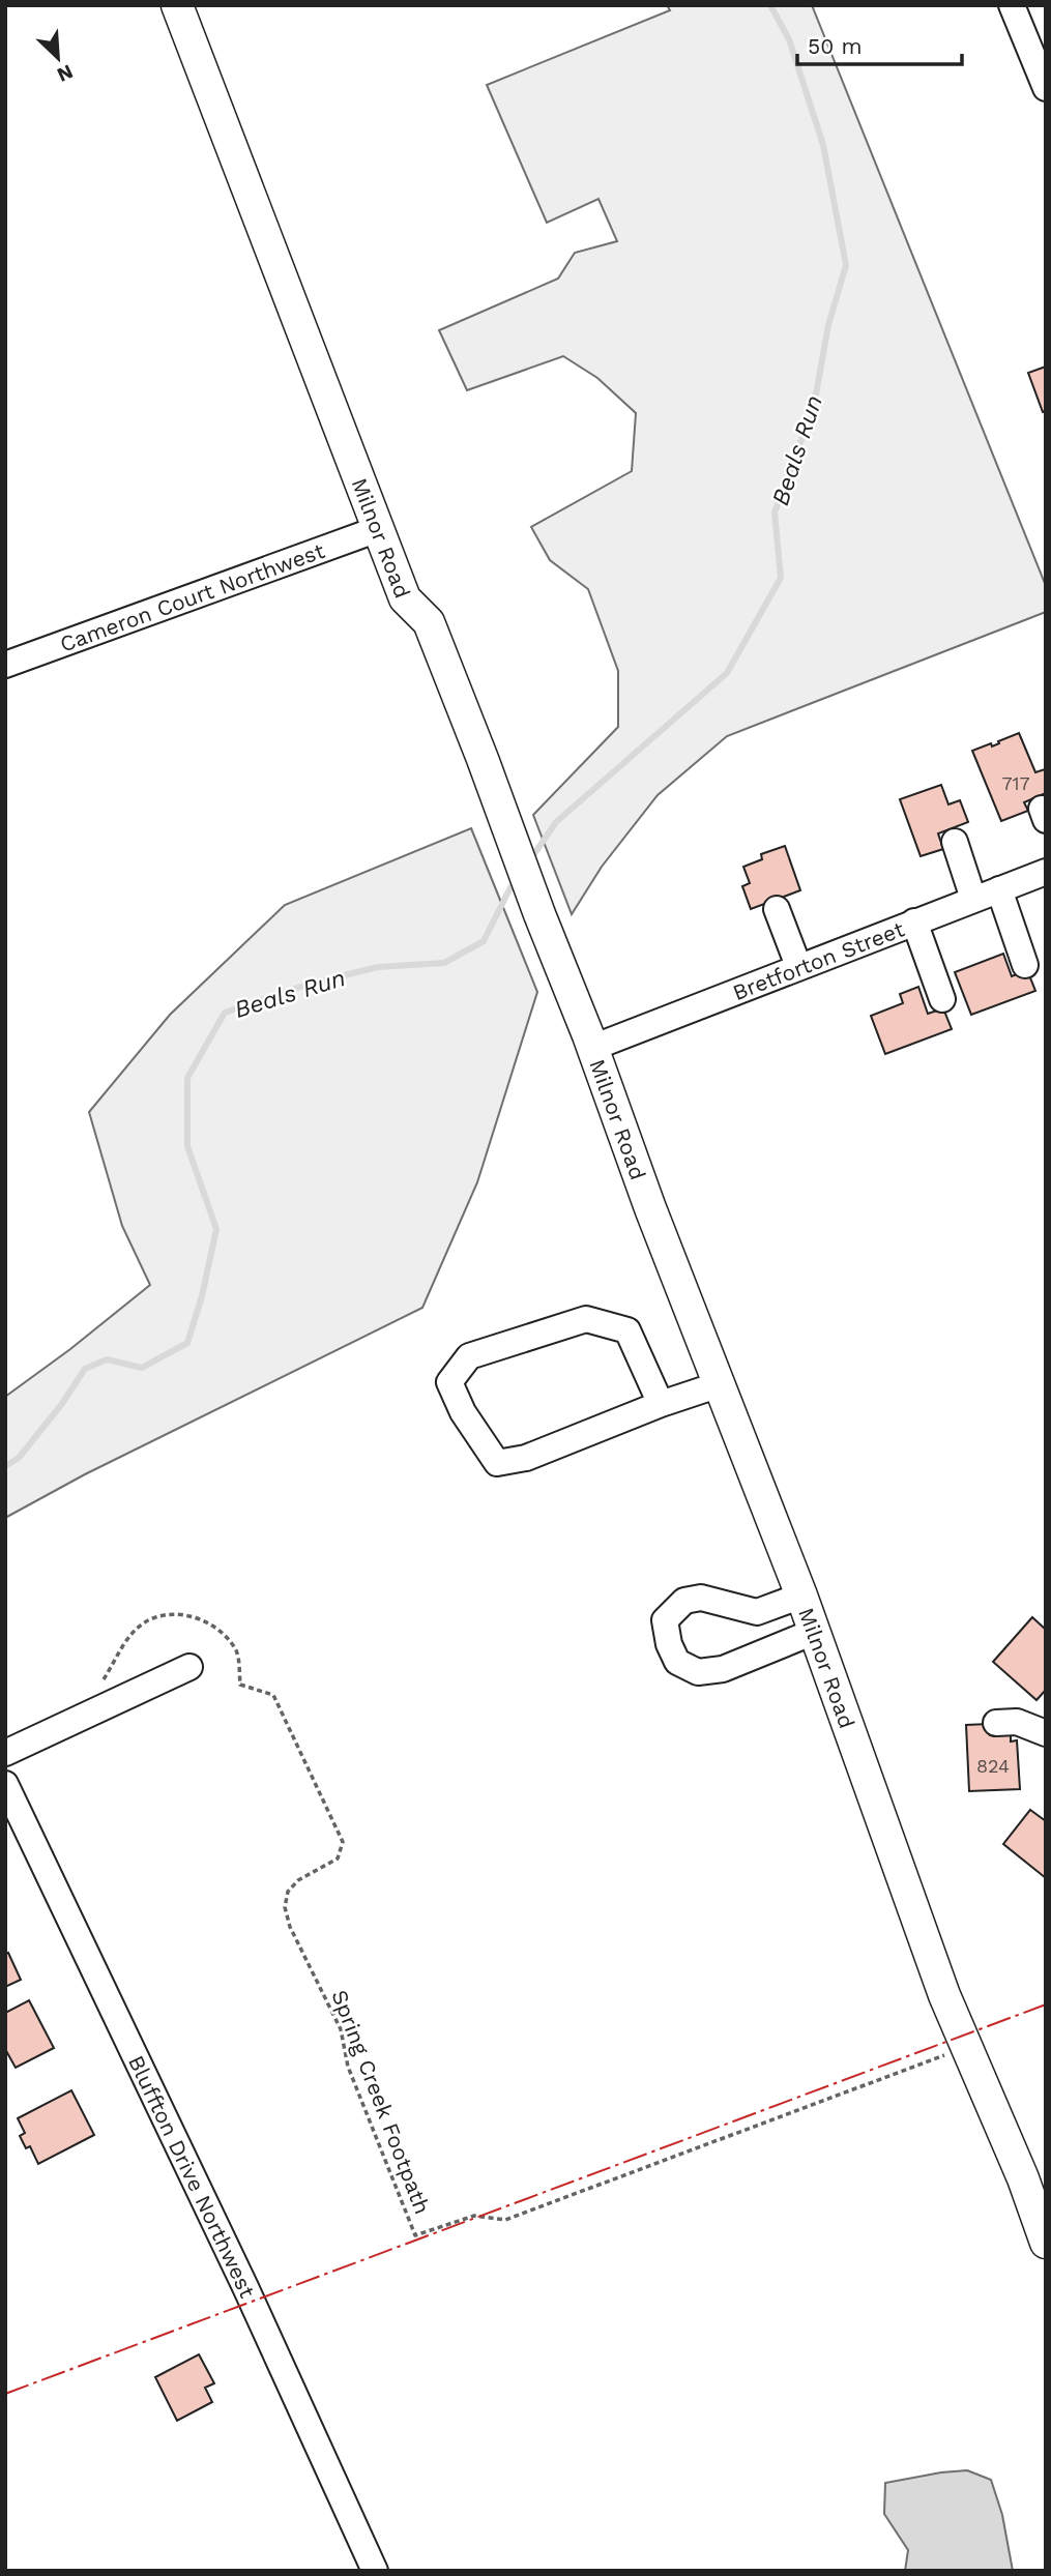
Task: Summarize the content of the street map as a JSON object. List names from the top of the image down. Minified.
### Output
{"streets":{"main road":["Milnor Road"],"street":["Cameron Court Northwest","Bretforton Street","Bluffton Drive Northwest"],"path":["Spring Creek Footpath"]},"crossings":[["Milnor Road","Cameron Court Northwest"],["Milnor Road","Bretforton Street"]],"water":["Beals Run"],"house_numbers":["717","824"],"scale_bar":"50 m","north":"bottom right"}
